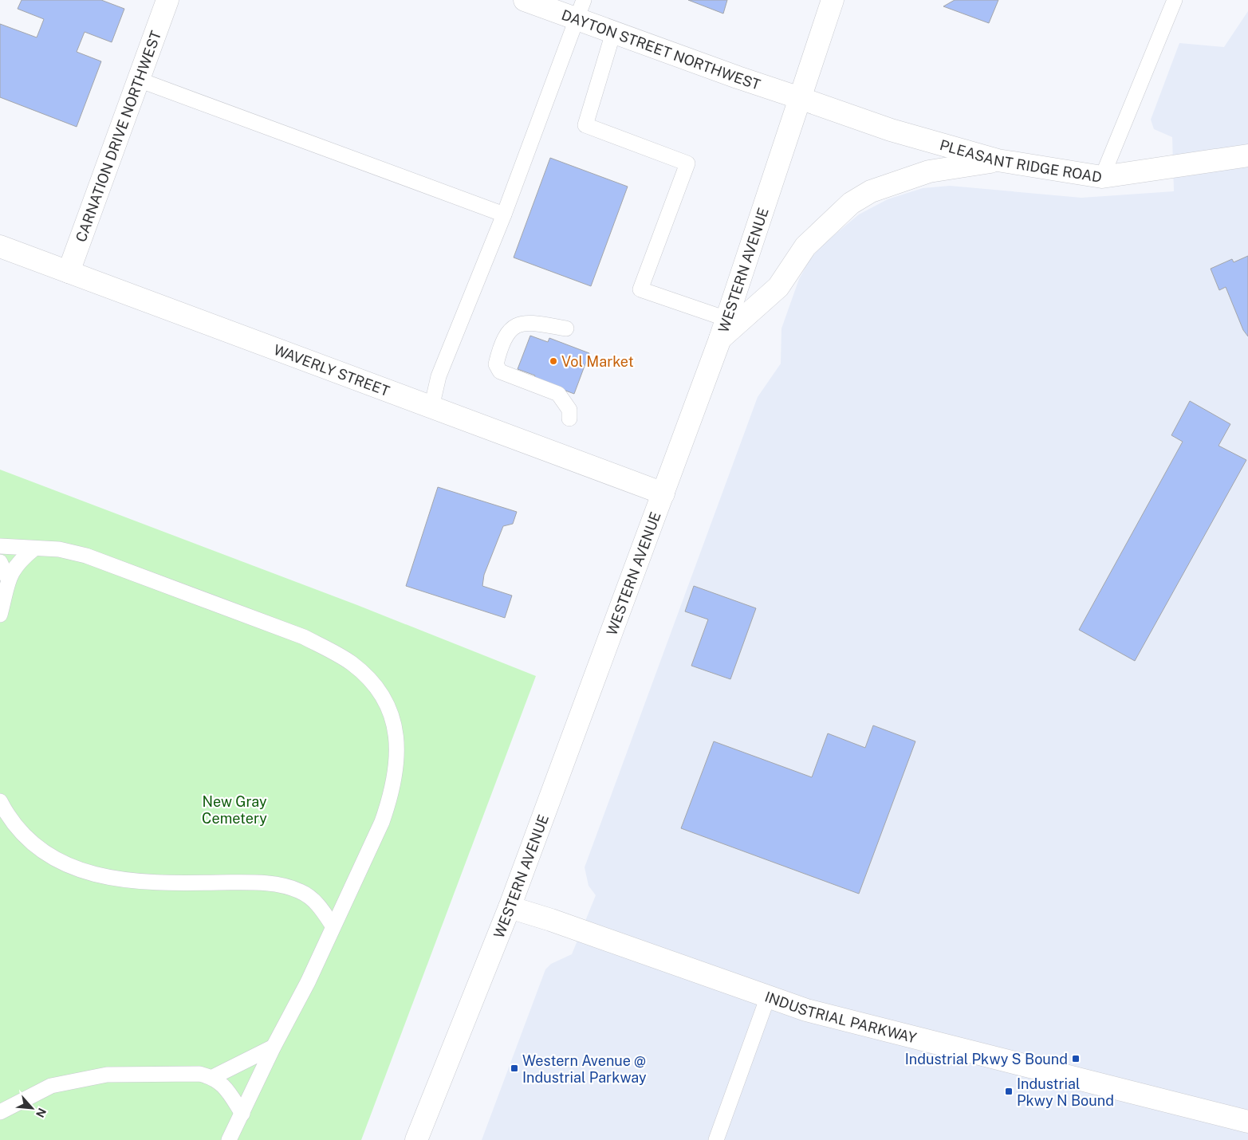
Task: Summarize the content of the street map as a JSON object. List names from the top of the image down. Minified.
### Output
{"streets":{"street":["DAYTON STREET NORTHWEST","CARNATION DRIVE NORTHWEST","PLEASANT RIDGE ROAD","WESTERN AVENUE","WAVERLY STREET","INDUSTRIAL PARKWAY"]},"crossings":[["DAYTON STREET NORTHWEST","PLEASANT RIDGE ROAD"],["DAYTON STREET NORTHWEST","WESTERN AVENUE"],["CARNATION DRIVE NORTHWEST","WAVERLY STREET"],["PLEASANT RIDGE ROAD","WESTERN AVENUE"],["WESTERN AVENUE","WAVERLY STREET"],["WESTERN AVENUE","INDUSTRIAL PARKWAY"]],"parks":["New Gray Cemetery"],"places":{"other":["Vol Market"],"transit":["Industrial Pkwy S Bound","Western Avenue @ Industrial Parkway","Industrial Pkwy N Bound"]},"north":"bottom right"}
